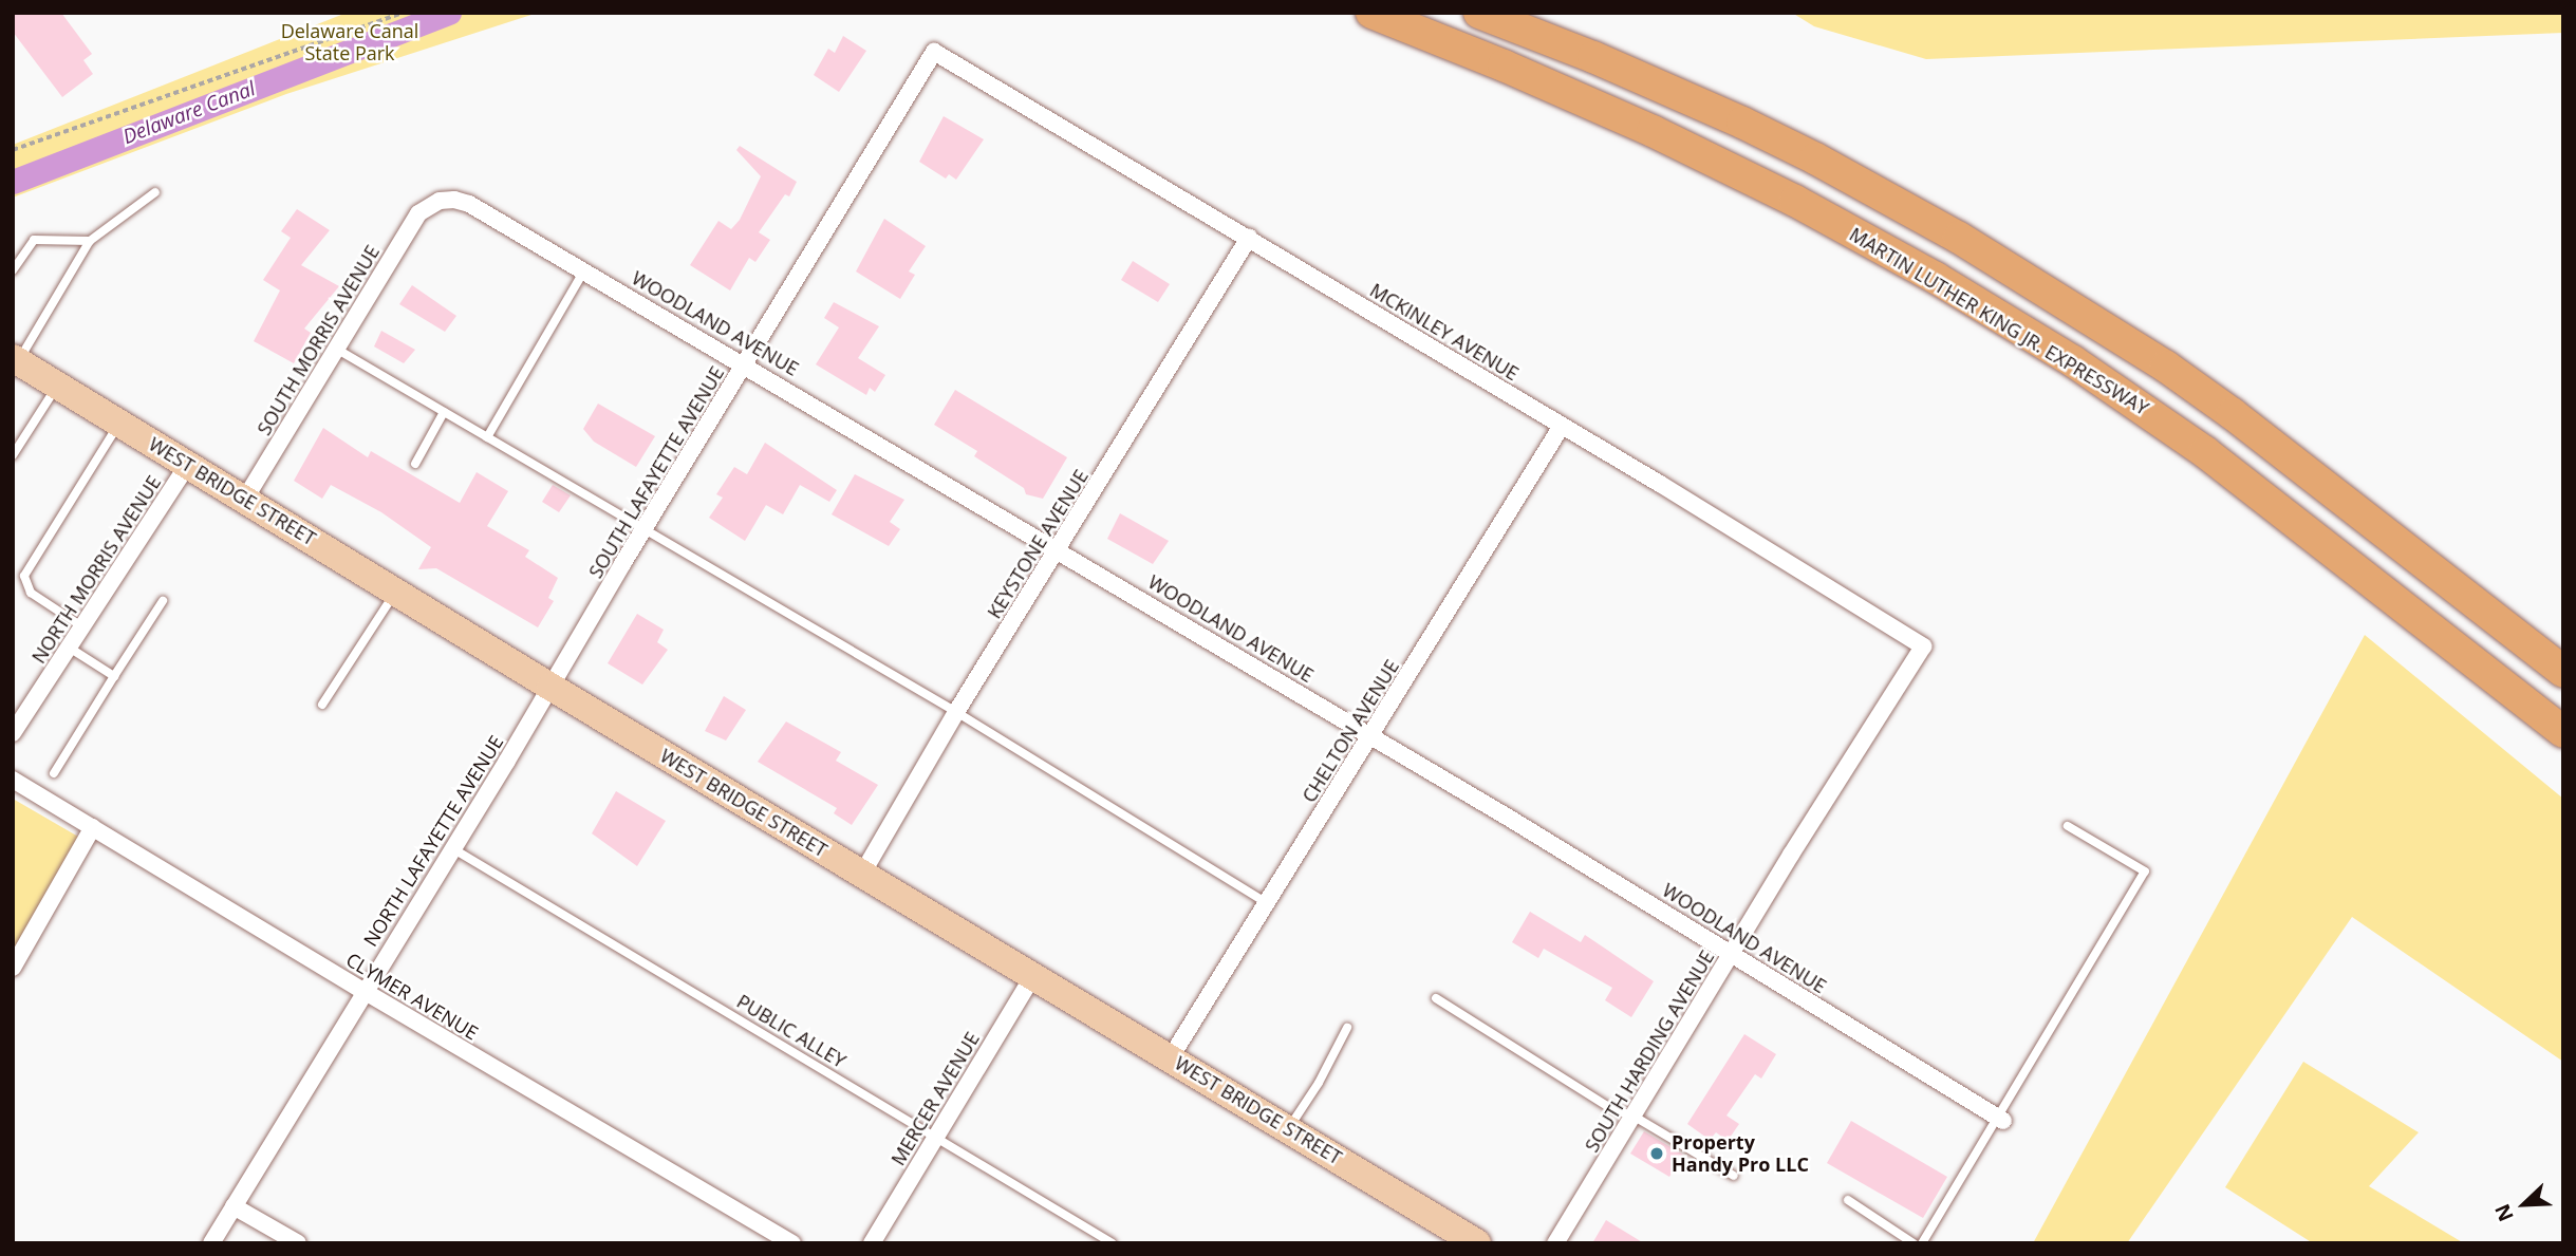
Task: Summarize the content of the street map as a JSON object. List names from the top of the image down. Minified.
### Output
{"streets":{"highway":["MARTIN LUTHER KING JR. EXPRESSWAY"],"main road":["WEST BRIDGE STREET"],"street":["WOODLAND AVENUE","MCKINLEY AVENUE","SOUTH MORRIS AVENUE","SOUTH LAFAYETTE AVENUE","KEYSTONE AVENUE","NORTH MORRIS AVENUE","CHELTON AVENUE","NORTH LAFAYETTE AVENUE","CLYMER AVENUE","SOUTH HARDING AVENUE","MERCER AVENUE"],"lane":["PUBLIC ALLEY"]},"crossings":[["WOODLAND AVENUE","SOUTH MORRIS AVENUE"],["WOODLAND AVENUE","SOUTH LAFAYETTE AVENUE"],["WOODLAND AVENUE","KEYSTONE AVENUE"],["WOODLAND AVENUE","CHELTON AVENUE"],["WOODLAND AVENUE","SOUTH HARDING AVENUE"],["MCKINLEY AVENUE","SOUTH LAFAYETTE AVENUE"],["MCKINLEY AVENUE","KEYSTONE AVENUE"],["MCKINLEY AVENUE","CHELTON AVENUE"],["MCKINLEY AVENUE","SOUTH HARDING AVENUE"],["SOUTH MORRIS AVENUE","WEST BRIDGE STREET"],["SOUTH LAFAYETTE AVENUE","WEST BRIDGE STREET"],["SOUTH LAFAYETTE AVENUE","NORTH LAFAYETTE AVENUE"],["WEST BRIDGE STREET","KEYSTONE AVENUE"],["WEST BRIDGE STREET","NORTH MORRIS AVENUE"],["WEST BRIDGE STREET","CHELTON AVENUE"],["WEST BRIDGE STREET","NORTH LAFAYETTE AVENUE"],["WEST BRIDGE STREET","MERCER AVENUE"],["NORTH LAFAYETTE AVENUE","CLYMER AVENUE"],["NORTH LAFAYETTE AVENUE","PUBLIC ALLEY"],["PUBLIC ALLEY","MERCER AVENUE"]],"water":["Delaware Canal"],"parks":["Delaware Canal State Park"],"places":["Property Handy Pro LLC"],"north":"bottom left"}
